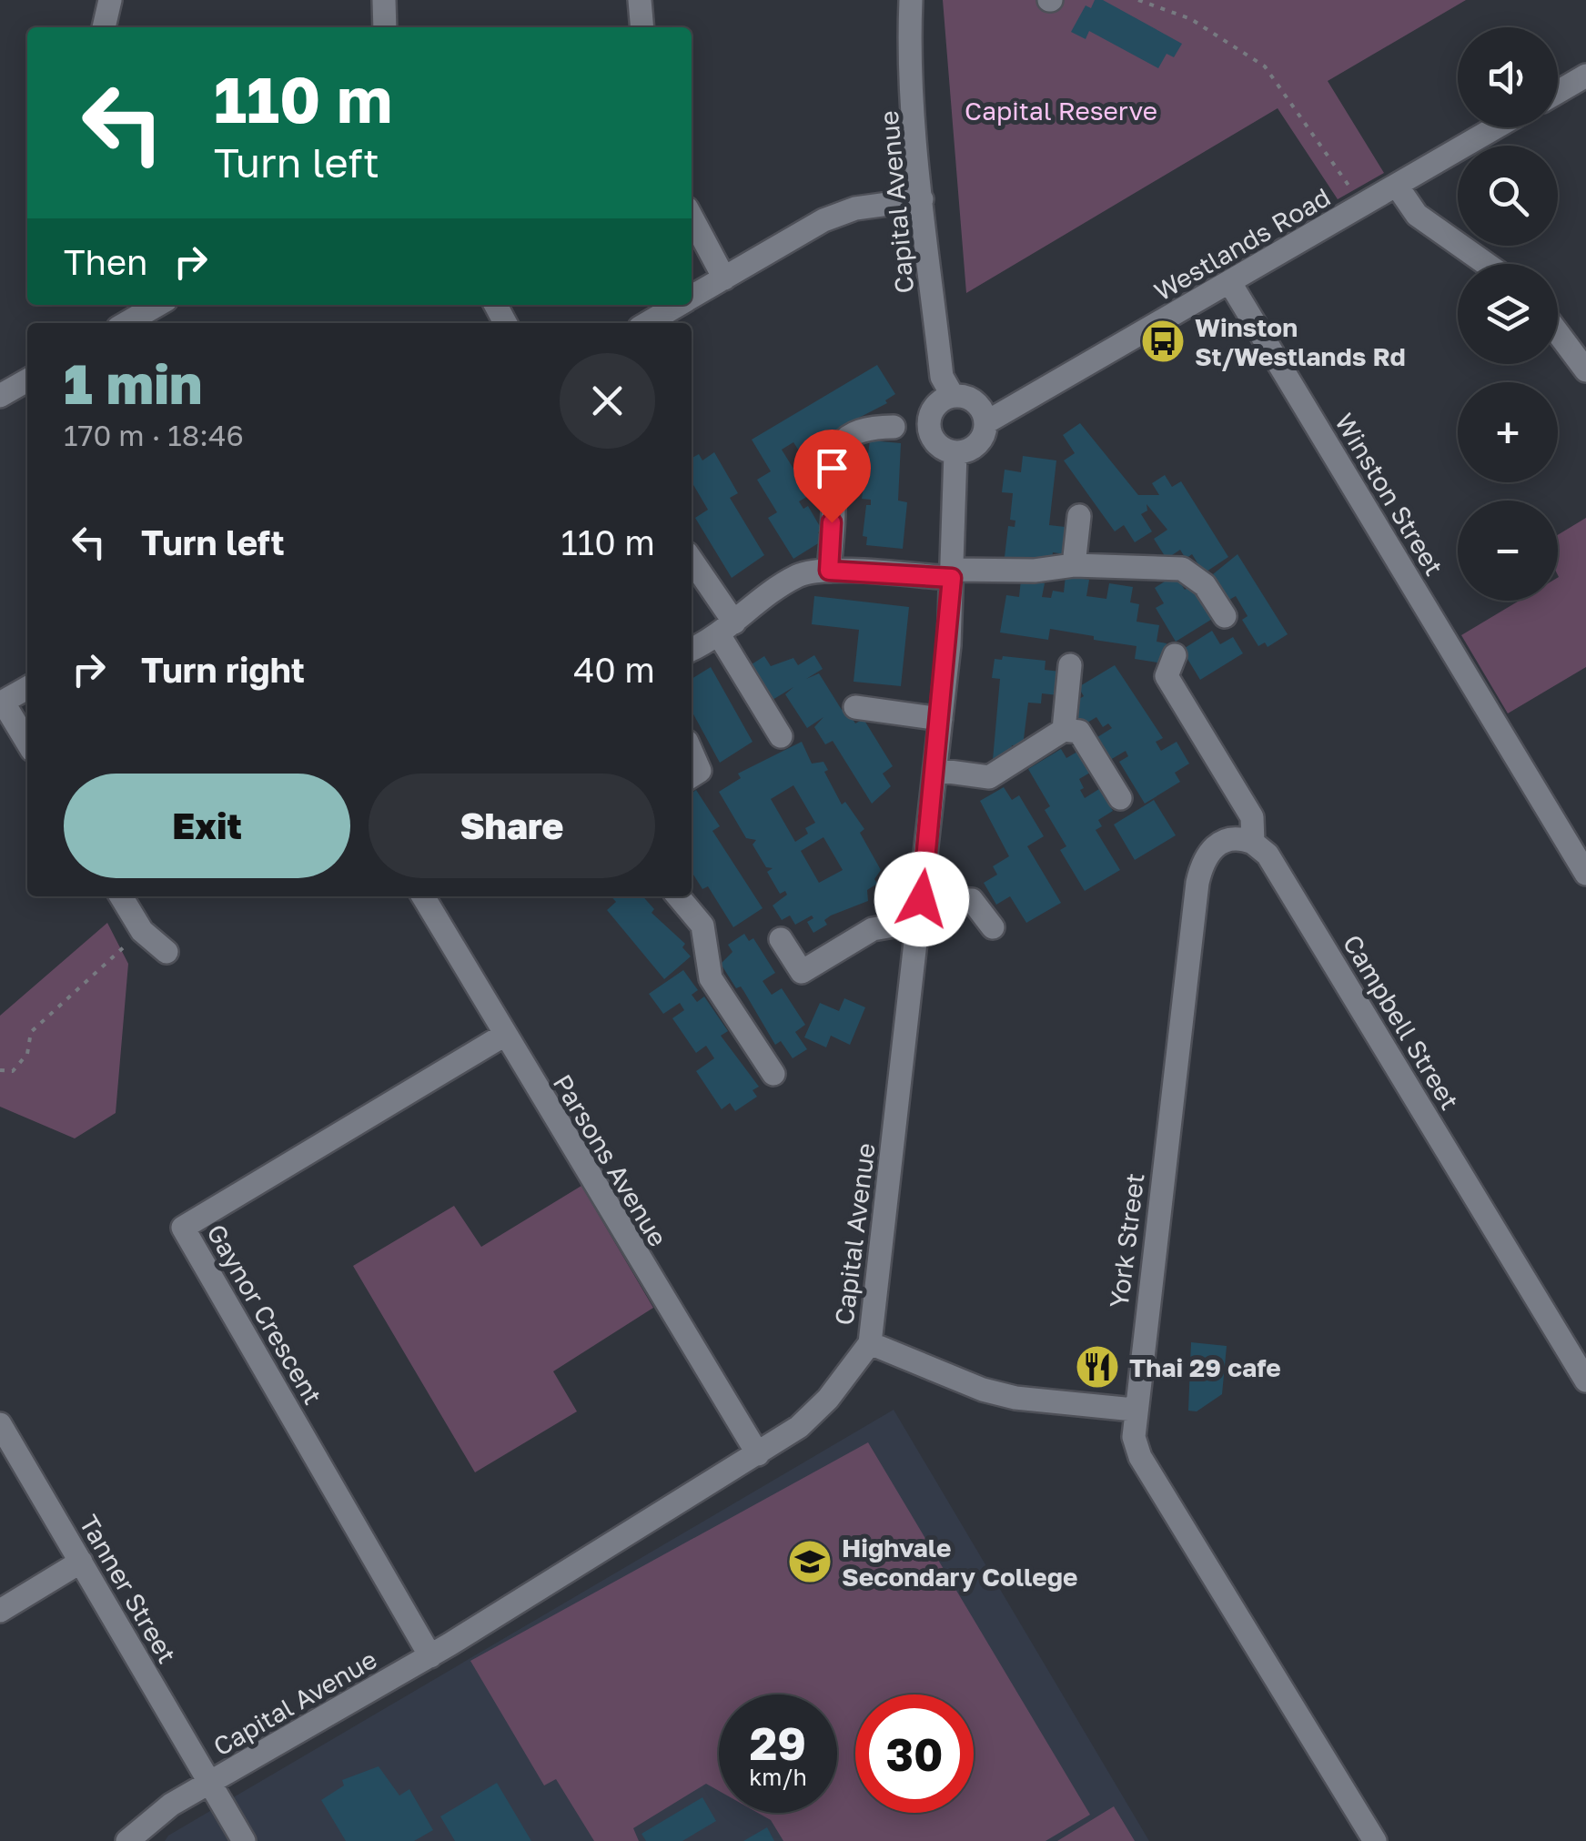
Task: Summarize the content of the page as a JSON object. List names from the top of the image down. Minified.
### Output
{"streets":{"street":["Capital Avenue","Westlands Road","Winston Street","Campbell Street","Parsons Avenue","York Street","Gaynor Crescent","Tanner Street"]},"crossings":[["Capital Avenue","Westlands Road"],["Capital Avenue","Parsons Avenue"],["Capital Avenue","Gaynor Crescent"],["Capital Avenue","Tanner Street"],["Westlands Road","Winston Street"],["Campbell Street","York Street"],["Parsons Avenue","Gaynor Crescent"]],"parks":["Capital Reserve"],"places":{"bus stop":["Winston St/Westlands Rd"],"restaurant":["Thai 29 cafe"],"school or university":["Highvale Secondary College"]},"page":{"map_buttons":["+","−"],"turn":["110 m","Turn left"],"then":"Then","heading":["1 min","170 m · 18:46"],"list":[{"name":"Turn left","value":"110 m"},{"name":"Turn right","value":"40 m"}],"buttons":["Exit","Share"],"speed":"29 km/h","limit":"30"}}
